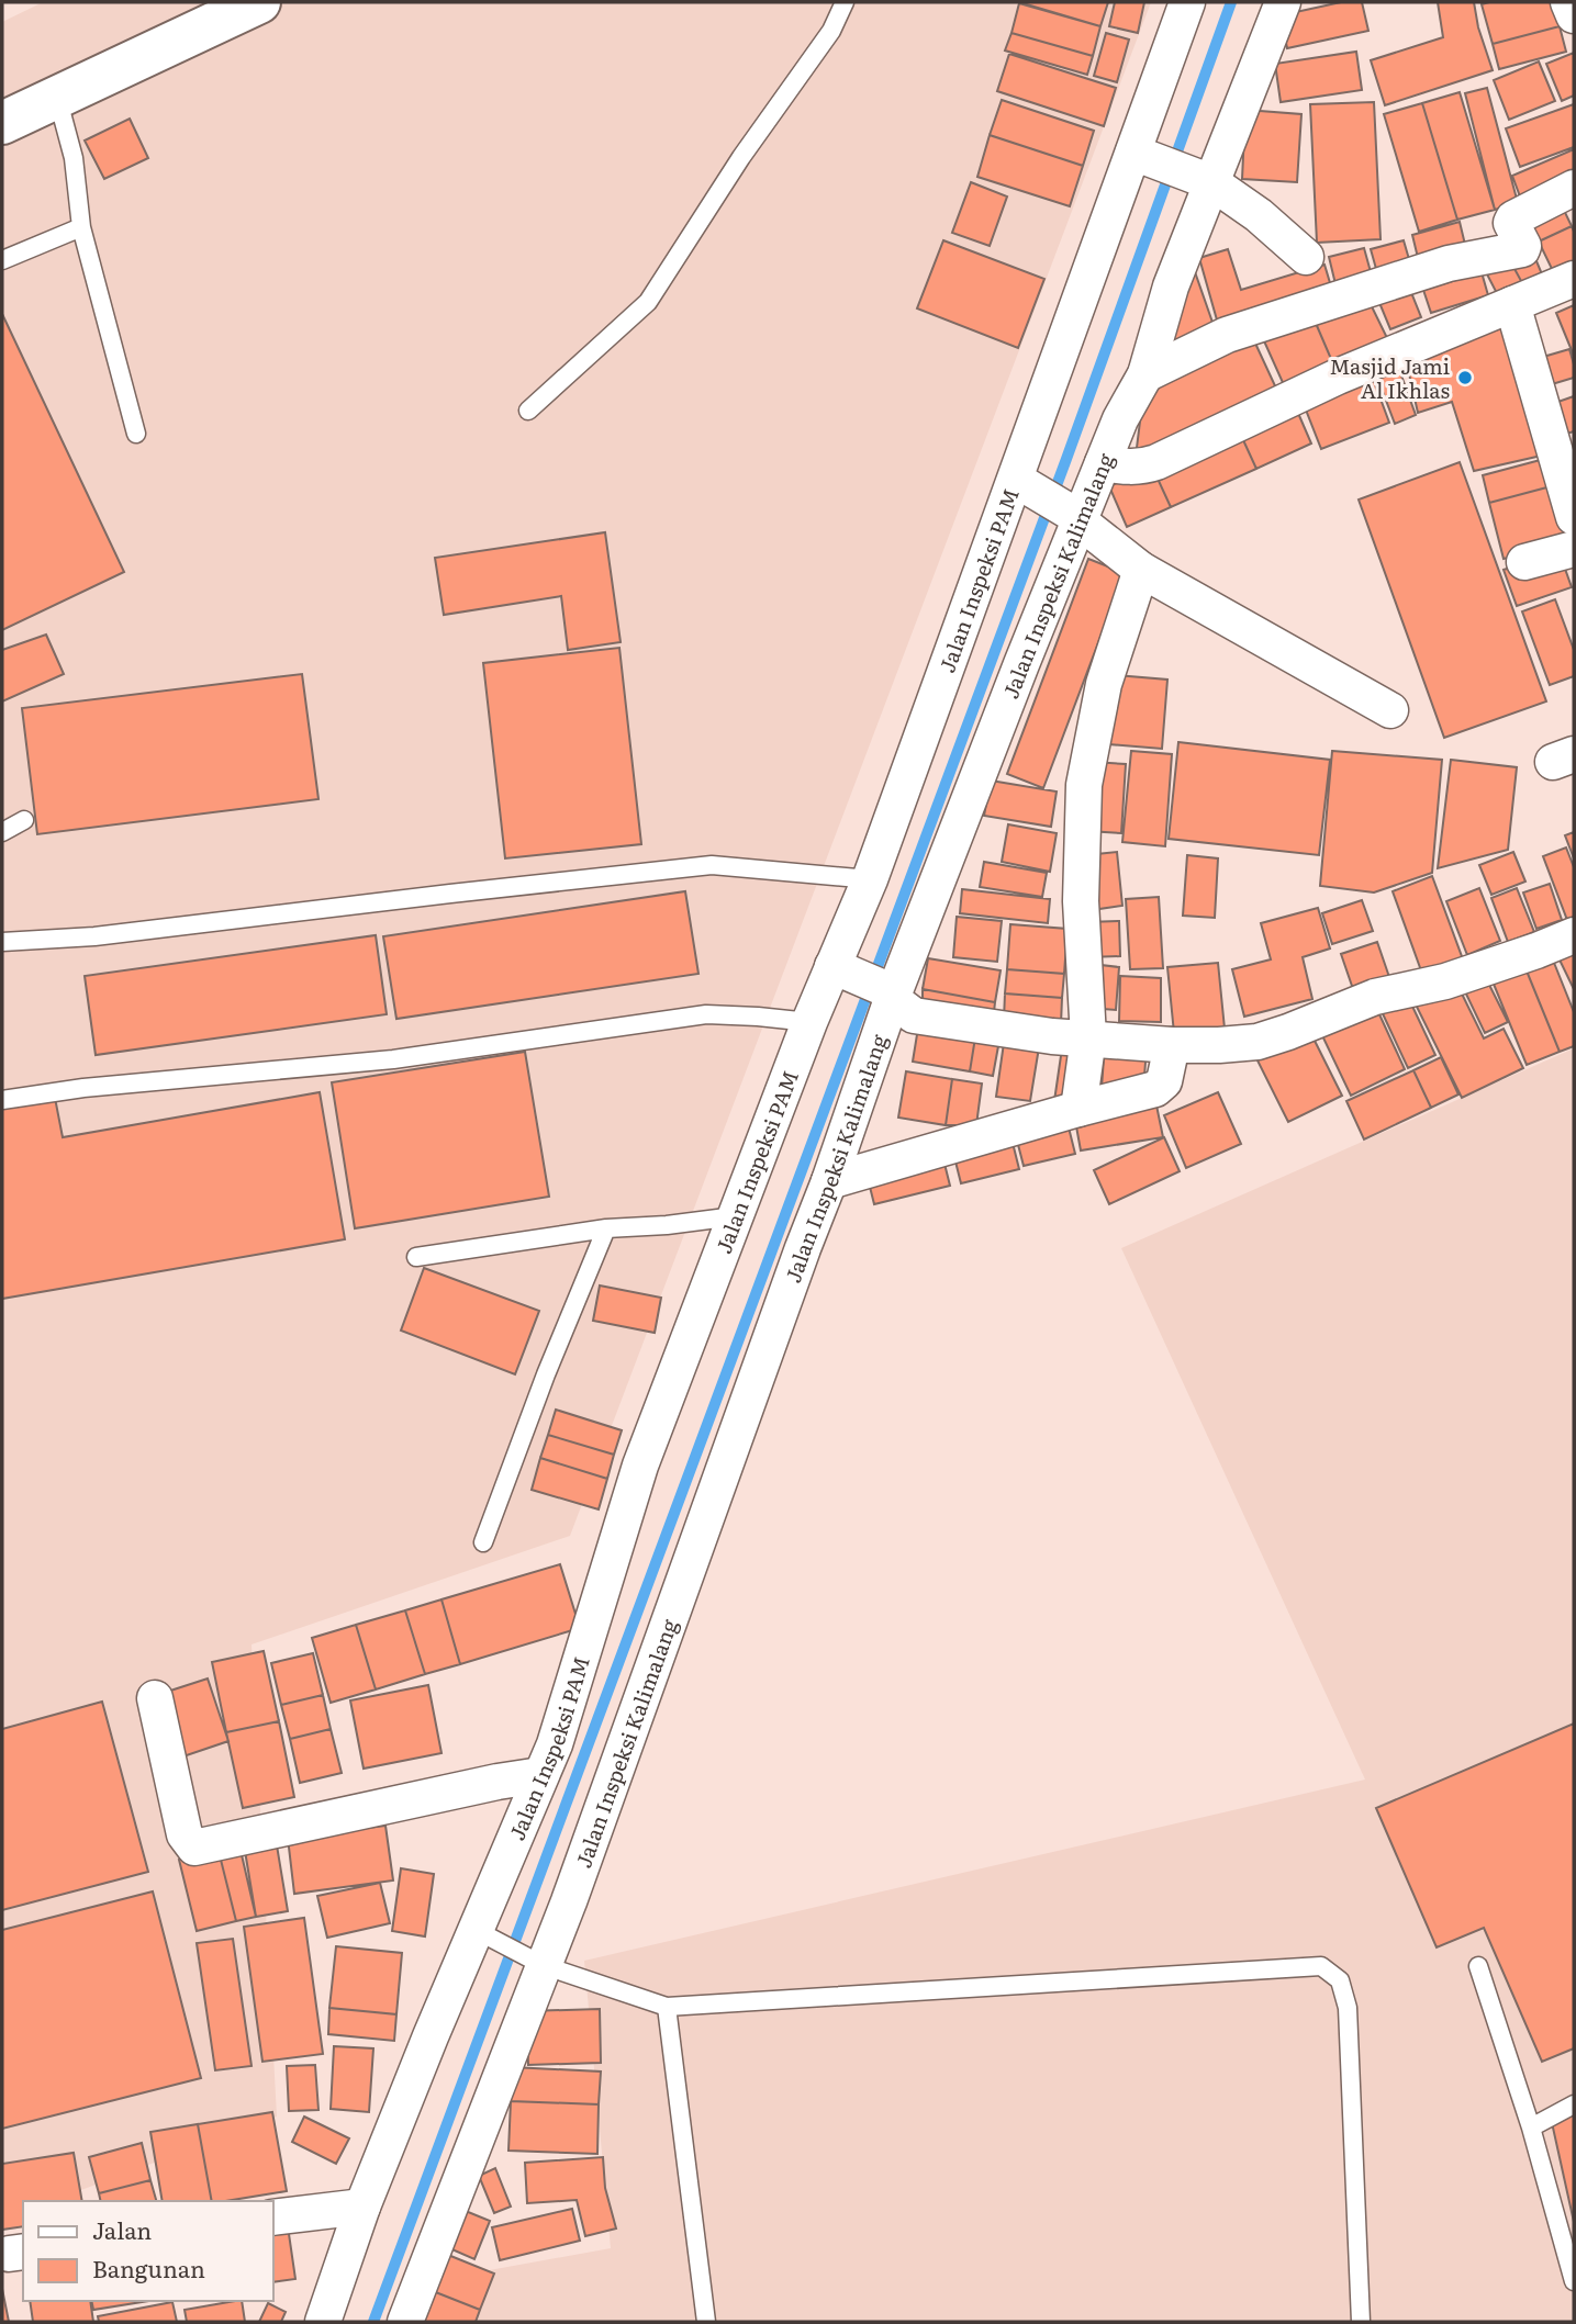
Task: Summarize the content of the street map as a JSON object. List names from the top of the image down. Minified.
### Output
{"streets":{"street":["Jalan Inspeksi Kalimalang","Jalan Inspeksi PAM"]},"places":["Masjid Jami Al Ikhlas"],"legend":["Jalan","Bangunan"]}
